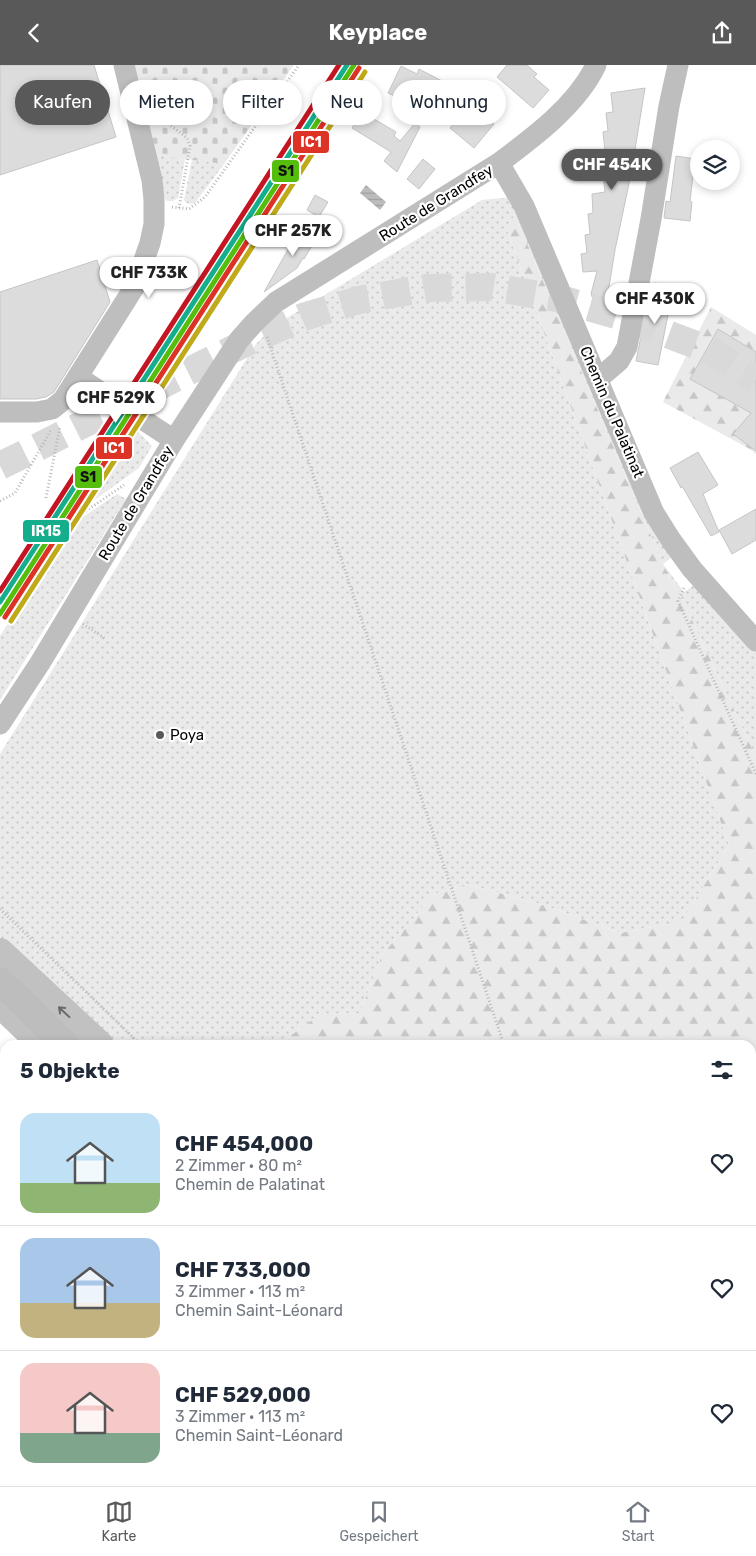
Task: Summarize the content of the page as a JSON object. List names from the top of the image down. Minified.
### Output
{"streets":{"street":["Route de Grandfey","Chemin du Palatinat"]},"crossings":[["Route de Grandfey","Chemin du Palatinat"]],"places":["Poya"],"lines":["transit line S1","transit line IR15","transit line IC1"],"page":{"header":"Keyplace","chip":["Kaufen","Mieten","Filter","Neu","Wohnung"],"price":["CHF 454K","CHF 257K","CHF 733K","CHF 430K","CHF 529K"],"heading":"5 Objekte","list":[{"name":"CHF 454,000","note":"2 Zimmer · 80 m² · Chemin de Palatinat"},{"name":"CHF 733,000","note":"3 Zimmer · 113 m² · Chemin Saint-Léonard"},{"name":"CHF 529,000","note":"3 Zimmer · 113 m² · Chemin Saint-Léonard"}],"tabs":["Karte","Gespeichert","Start"]}}
